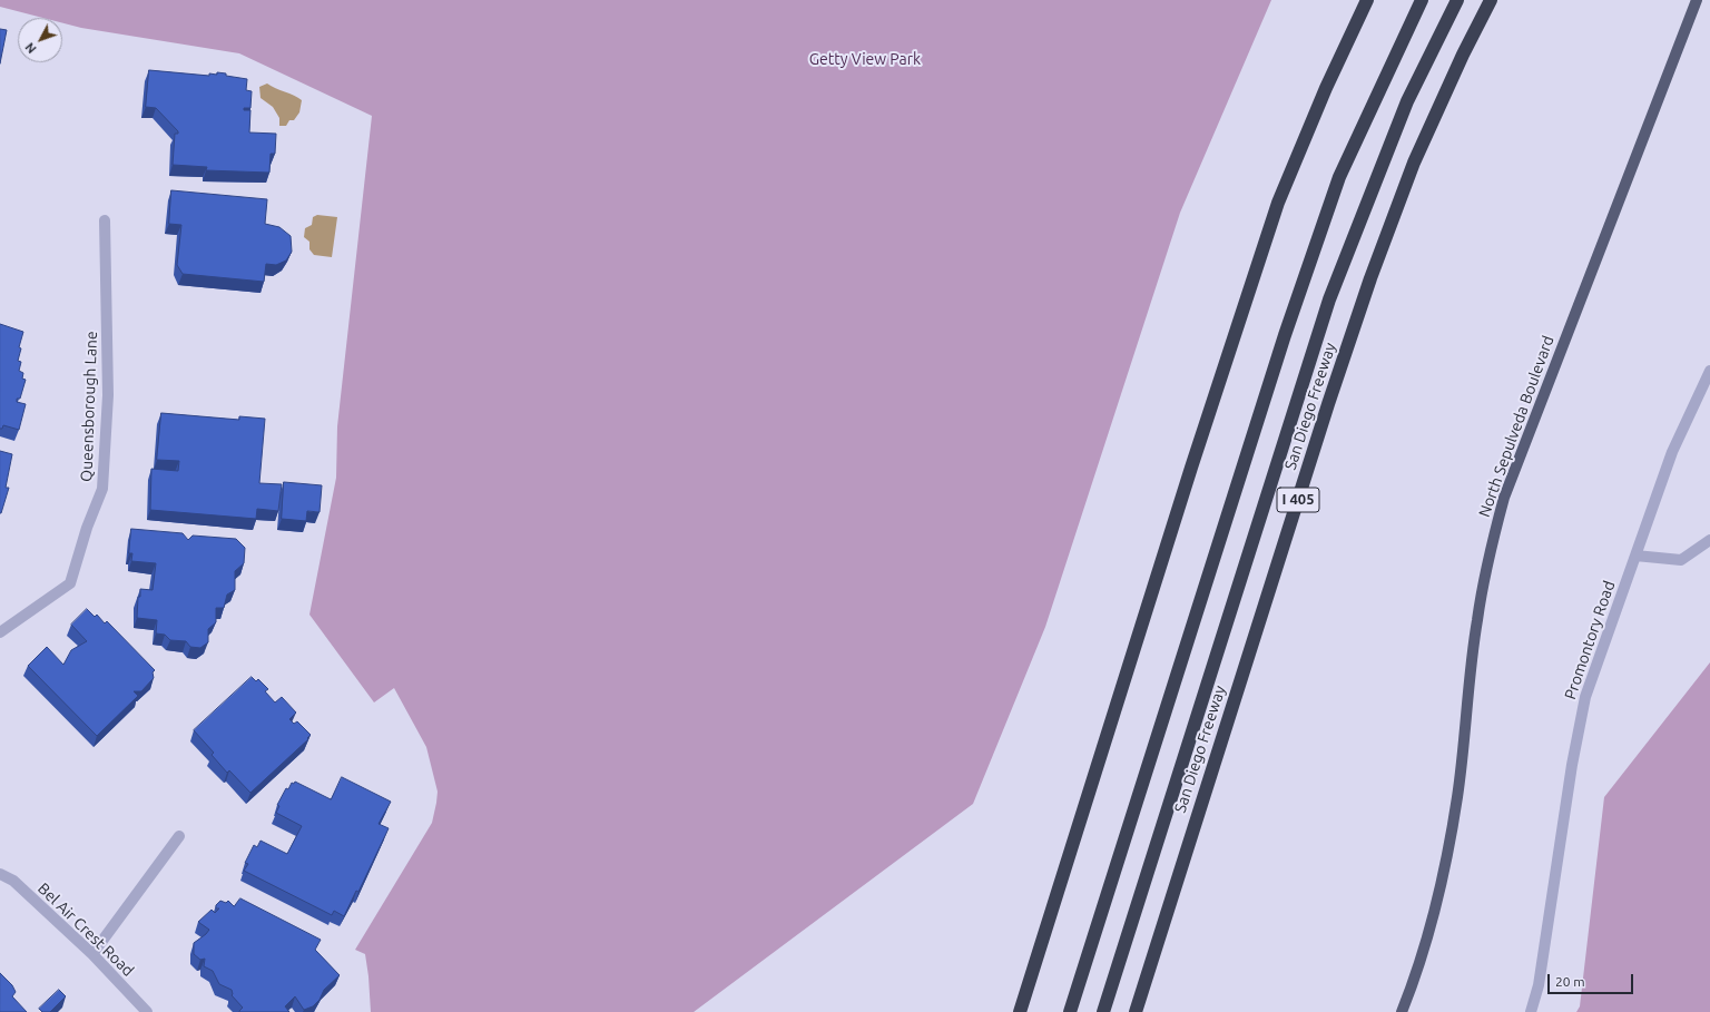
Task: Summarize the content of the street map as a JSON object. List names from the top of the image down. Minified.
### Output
{"streets":{"highway":["San Diego Freeway","I 405"],"main road":["North Sepulveda Boulevard"],"street":["Queensborough Lane","Promontory Road","Bel Air Crest Road"]},"parks":["Getty View Park"],"scale_bar":"20 m","north":"bottom left"}
